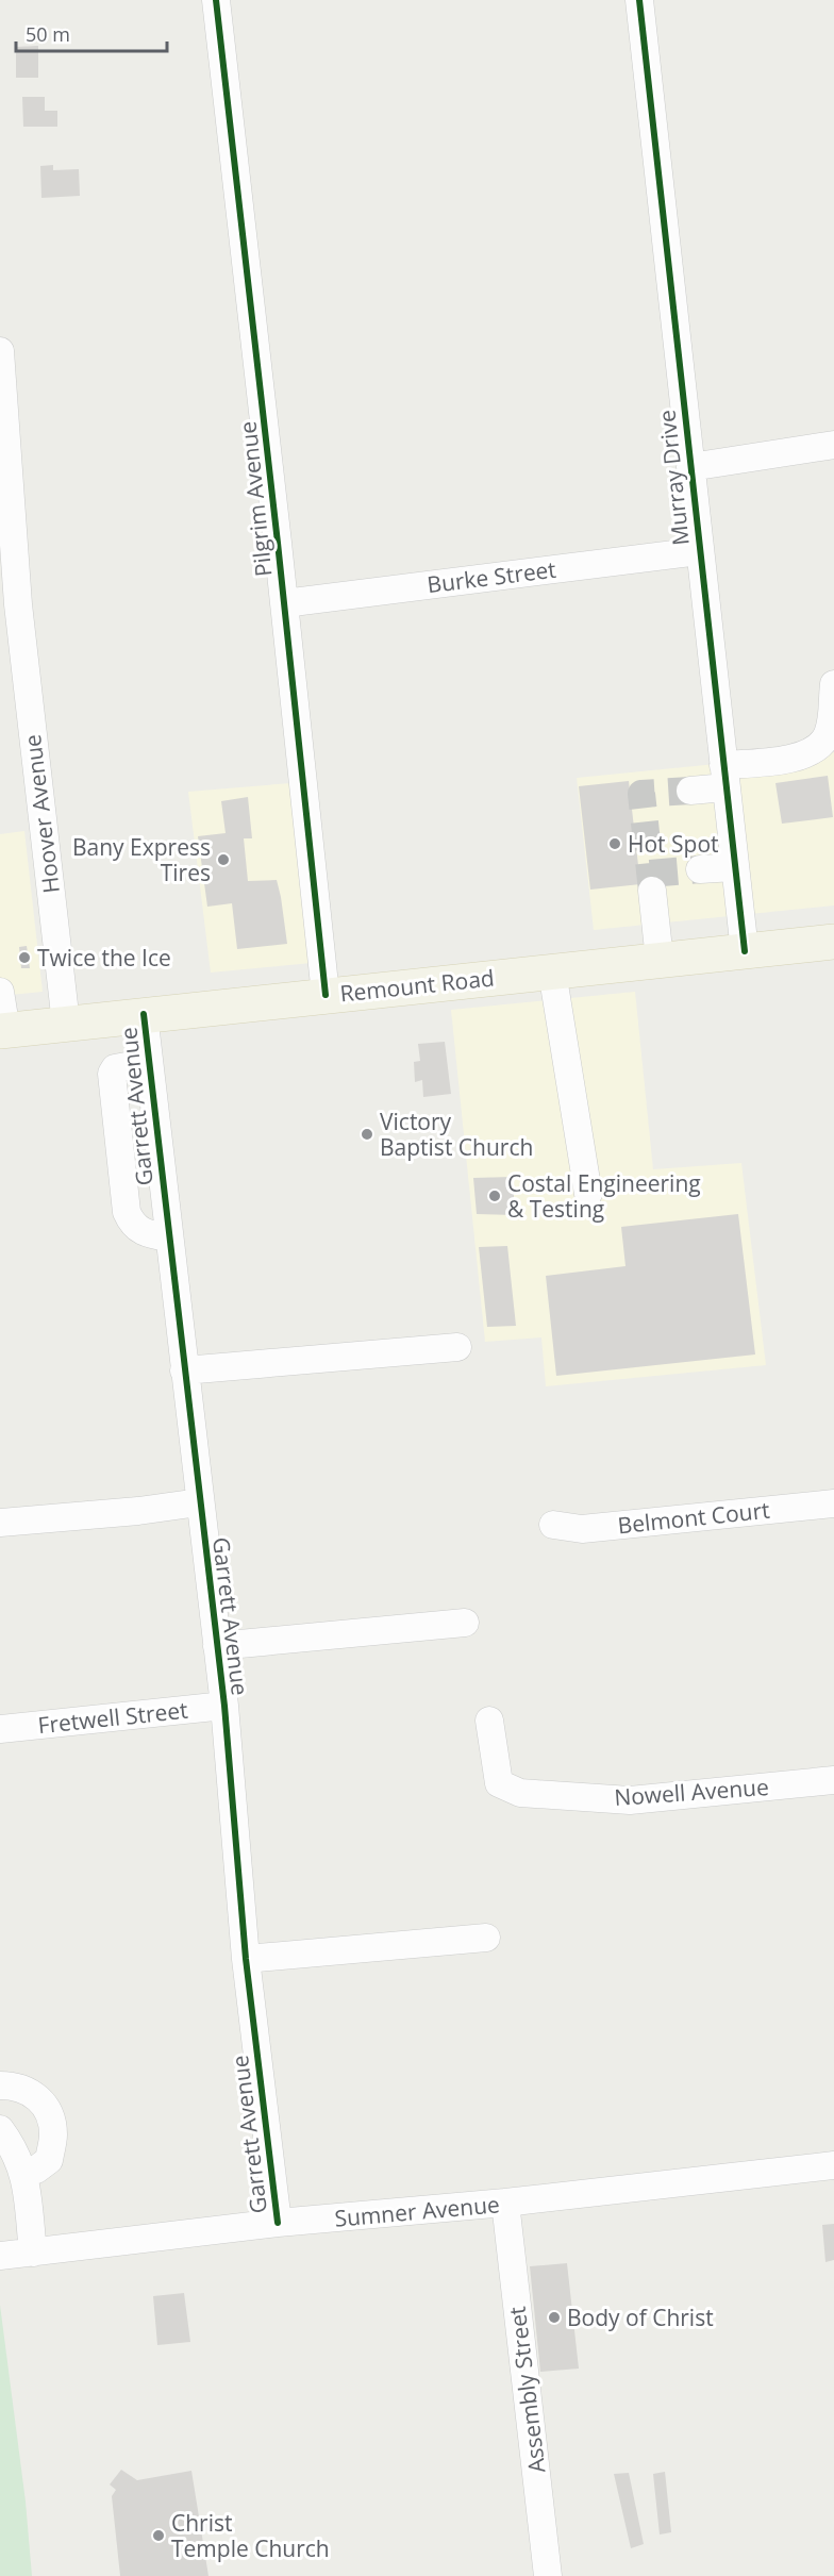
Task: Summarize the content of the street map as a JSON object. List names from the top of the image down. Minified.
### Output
{"streets":{"main road":["Remount Road"],"street":["Murray Drive","Pilgrim Avenue","Burke Street","Hoover Avenue","Garrett Avenue","Belmont Court","Fretwell Street","Nowell Avenue","Sumner Avenue","Assembly Street"]},"crossings":[["Murray Drive","Burke Street"],["Murray Drive","Remount Road"],["Pilgrim Avenue","Burke Street"],["Pilgrim Avenue","Remount Road"],["Hoover Avenue","Remount Road"],["Remount Road","Garrett Avenue"],["Garrett Avenue","Fretwell Street"],["Garrett Avenue","Sumner Avenue"],["Sumner Avenue","Assembly Street"]],"places":["Hot Spot","Bany Express Tires","Twice the Ice","Victory Baptist Church","Costal Engineering & Testing","Body of Christ","Christ Temple Church"],"scale_bar":"50 m"}
